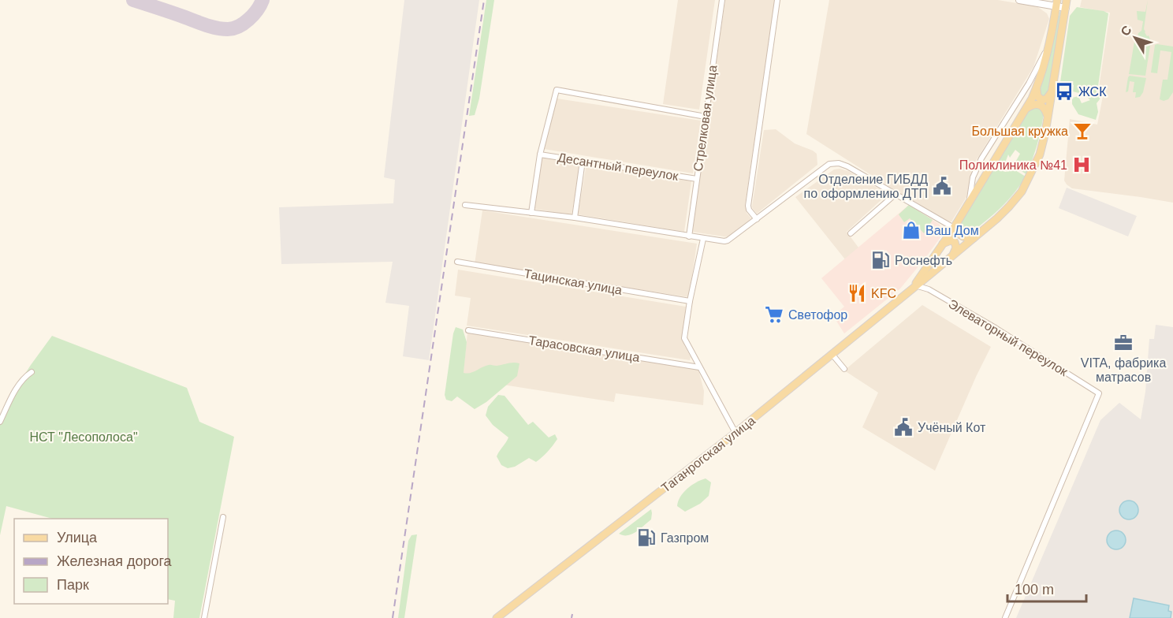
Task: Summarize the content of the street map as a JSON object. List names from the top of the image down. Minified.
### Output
{"streets":{"main road":["Таганрогская улица"],"street":["Стрелковая улица","Десантный переулок","Тацинская улица","Элеваторный переулок","Тарасовская улица"]},"crossings":[["Стрелковая улица","Десантный переулок"],["Элеваторный переулок","Таганрогская улица"]],"parks":["НСТ \"Лесополоса\""],"places":{"bus stop":["ЖСК"],"bar":["Большая кружка"],"hospital":["Поликлиника №41"],"public building":["Отделение ГИБДД по оформлению ДТП","Учёный Кот"],"shop":["Ваш Дом"],"fuel station":["Роснефть","Газпром"],"restaurant":["KFC"],"supermarket":["Светофор"],"office":["VITA, фабрика матрасов"]},"legend":["Улица","Железная дорога","Парк"],"scale_bar":"100 m","north":"top left"}
